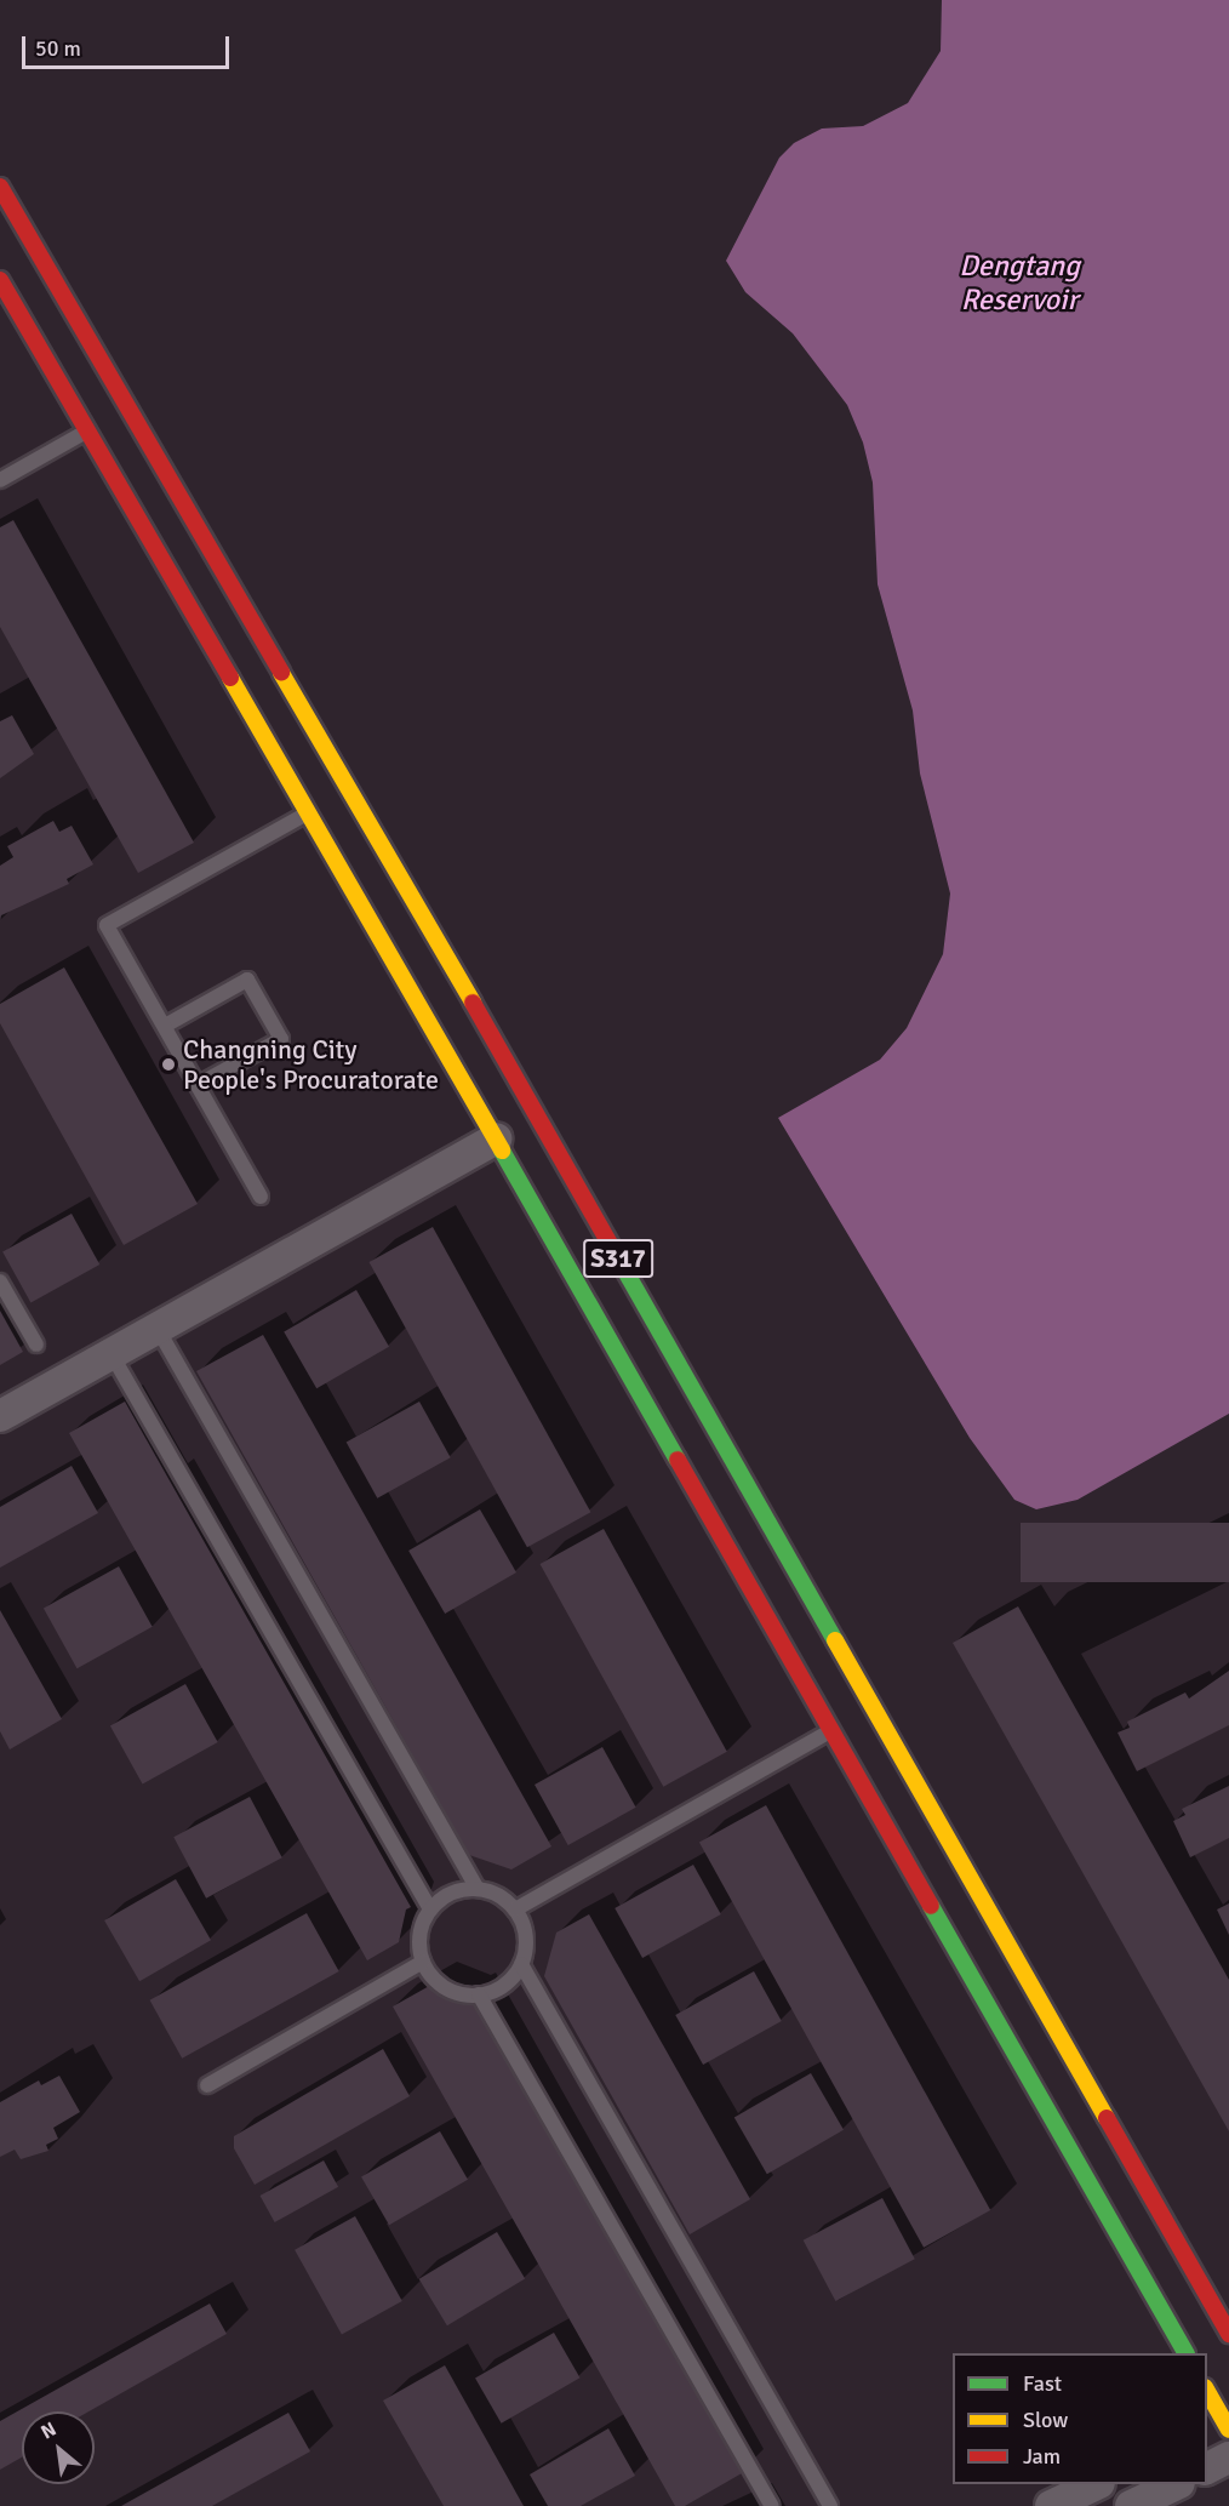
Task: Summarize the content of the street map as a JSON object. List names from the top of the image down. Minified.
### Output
{"streets":{"main road":["S317"]},"water":["Dengtang Reservoir"],"places":["Changning City People's Procuratorate"],"legend":["Fast","Slow","Jam"],"scale_bar":"50 m","north":"top left"}
